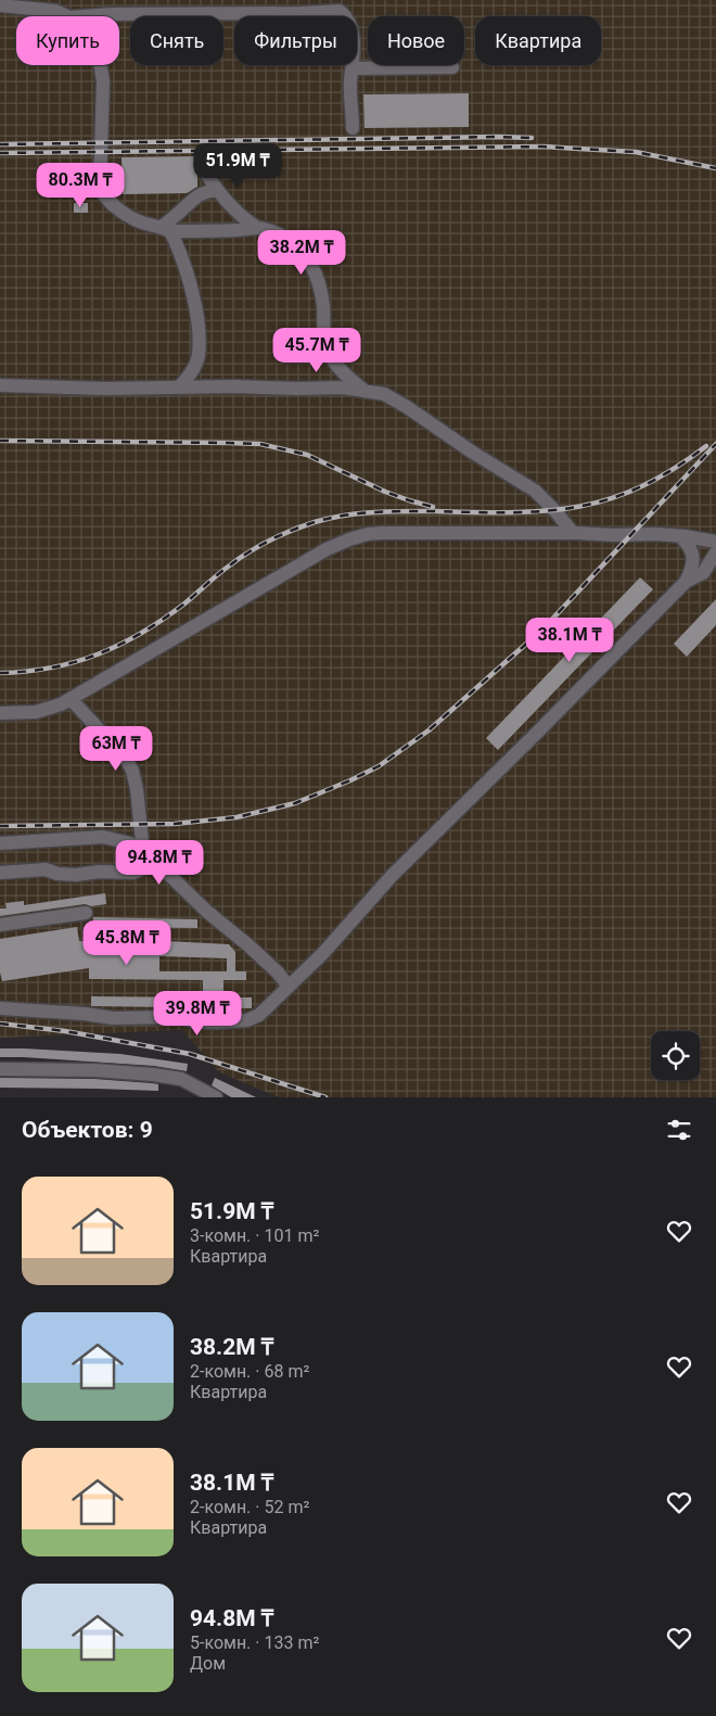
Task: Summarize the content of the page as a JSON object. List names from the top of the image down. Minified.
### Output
{"page":{"chip":["Купить","Снять","Фильтры","Новое","Квартира"],"price":["51.9M ₸","80.3M ₸","38.2M ₸","45.7M ₸","38.1M ₸","63M ₸","94.8M ₸","45.8M ₸","39.8M ₸"],"heading":"Объектов: 9","list":[{"name":"51.9M ₸","note":"3-комн. · 101 m² · Квартира"},{"name":"38.2M ₸","note":"2-комн. · 68 m² · Квартира"},{"name":"38.1M ₸","note":"2-комн. · 52 m² · Квартира"},{"name":"94.8M ₸","note":"5-комн. · 133 m² · Дом"}]}}
